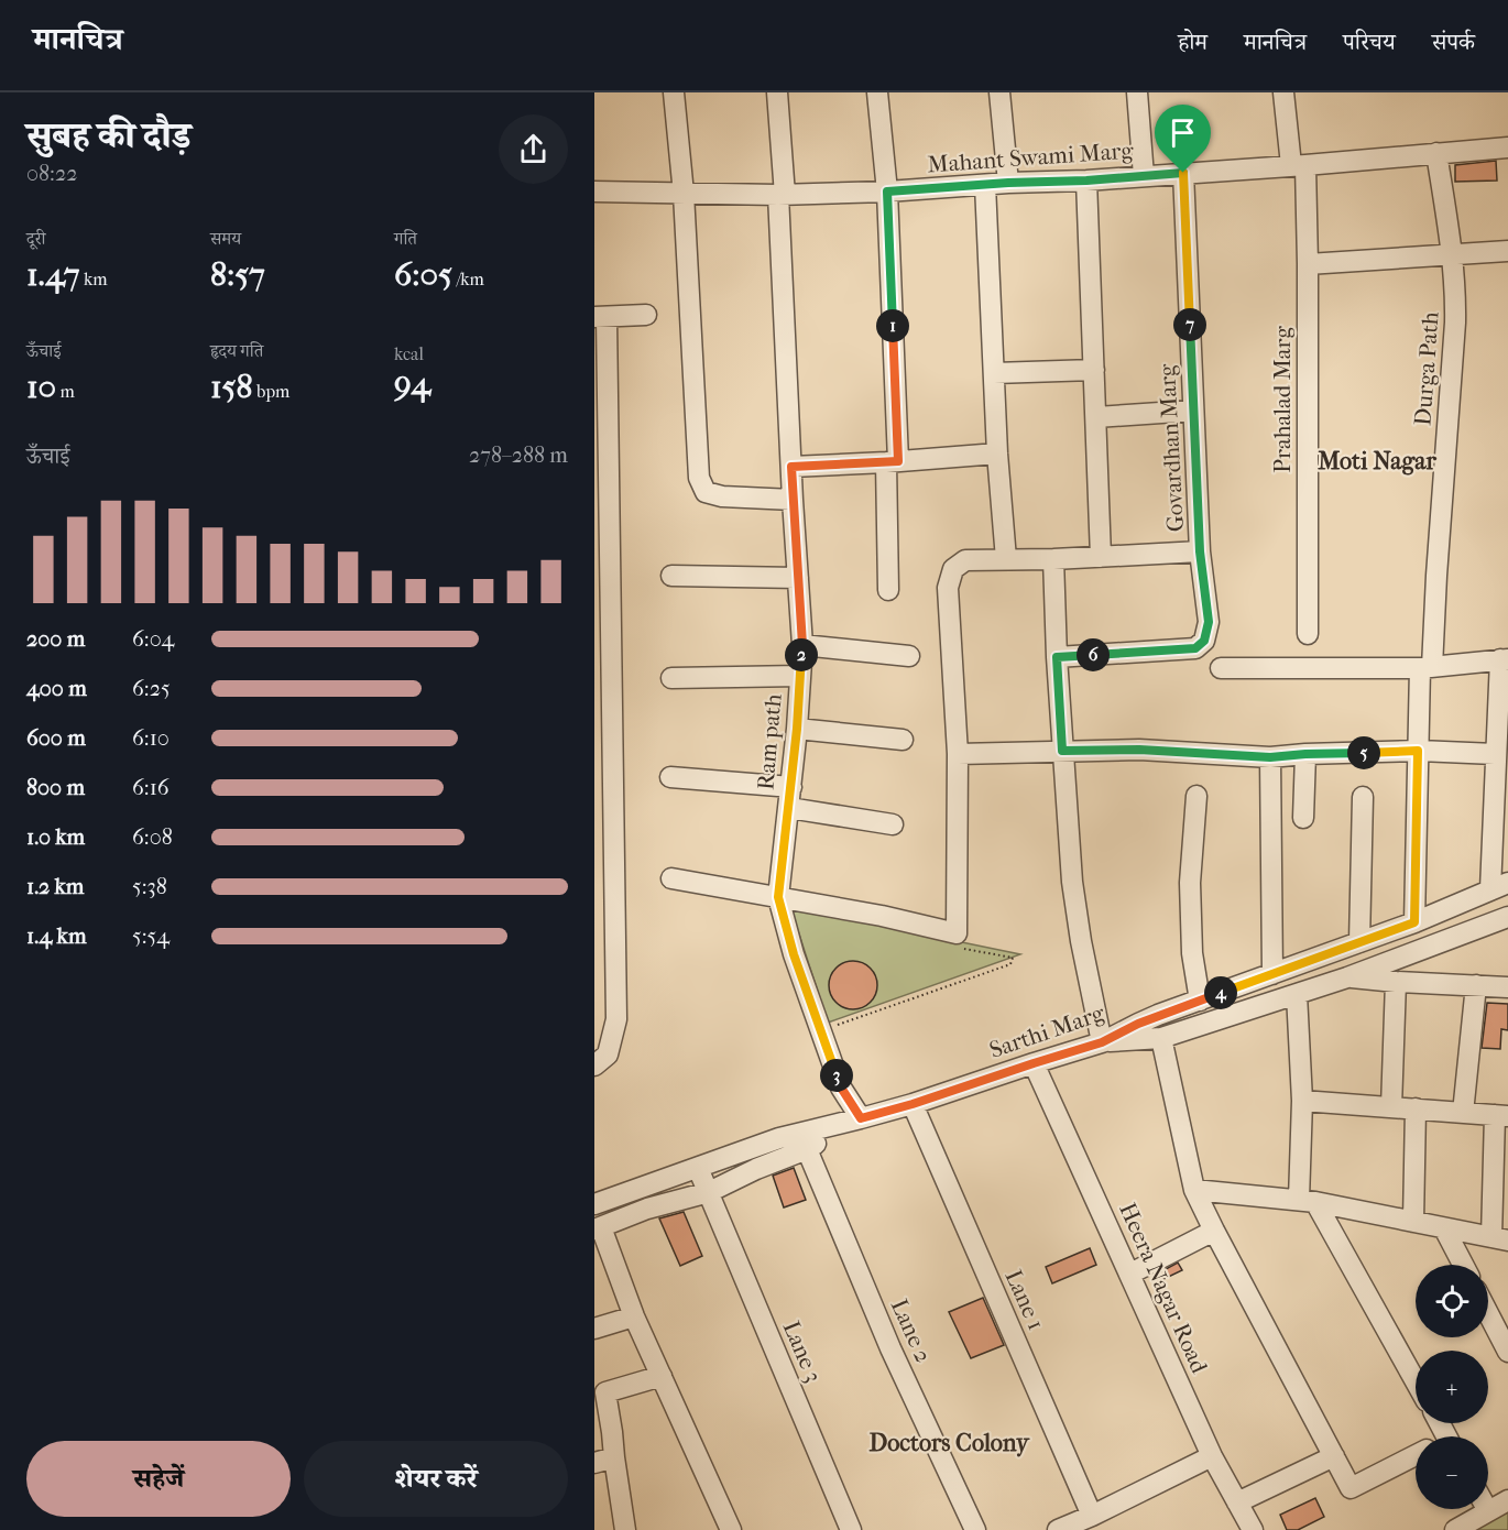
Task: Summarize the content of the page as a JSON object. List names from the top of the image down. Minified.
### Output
{"streets":{"street":["Mahant Swami Marg","Durga Path","Prahalad Marg","Govardhan Marg","Ram path","Sarthi Marg","Heera Nagar Road","Lane 1","Lane 2","Lane 3"]},"crossings":[["Mahant Swami Marg","Durga Path"],["Mahant Swami Marg","Prahalad Marg"],["Mahant Swami Marg","Govardhan Marg"],["Mahant Swami Marg","Ram path"],["Durga Path","Sarthi Marg"],["Ram path","Sarthi Marg"],["Sarthi Marg","Heera Nagar Road"],["Sarthi Marg","Lane 1"],["Sarthi Marg","Lane 3"]],"districts":["Moti Nagar","Doctors Colony"],"page":{"header":"मानचित्र","nav":["होम","मानचित्र","परिचय","संपर्क"],"heading":["सुबह की दौड़","08:22"],"stats":[["दूरी","1.47 km"],["समय","8:57"],["गति","6:05 /km"],["ऊँचाई","10 m"],["हृदय गति","158 bpm"],["kcal","94"]],"pins":["7","1","2","6","5","4","3"],"chart":["ऊँचाई","278–288 m"],"list":[{"name":"200 m","note":"6:04"},{"name":"400 m","note":"6:25"},{"name":"600 m","note":"6:10"},{"name":"800 m","note":"6:16"},{"name":"1.0 km","note":"6:08"},{"name":"1.2 km","note":"5:38"},{"name":"1.4 km","note":"5:54"}],"map_buttons":["+","−"],"buttons":["सहेजें","शेयर करें"]}}
